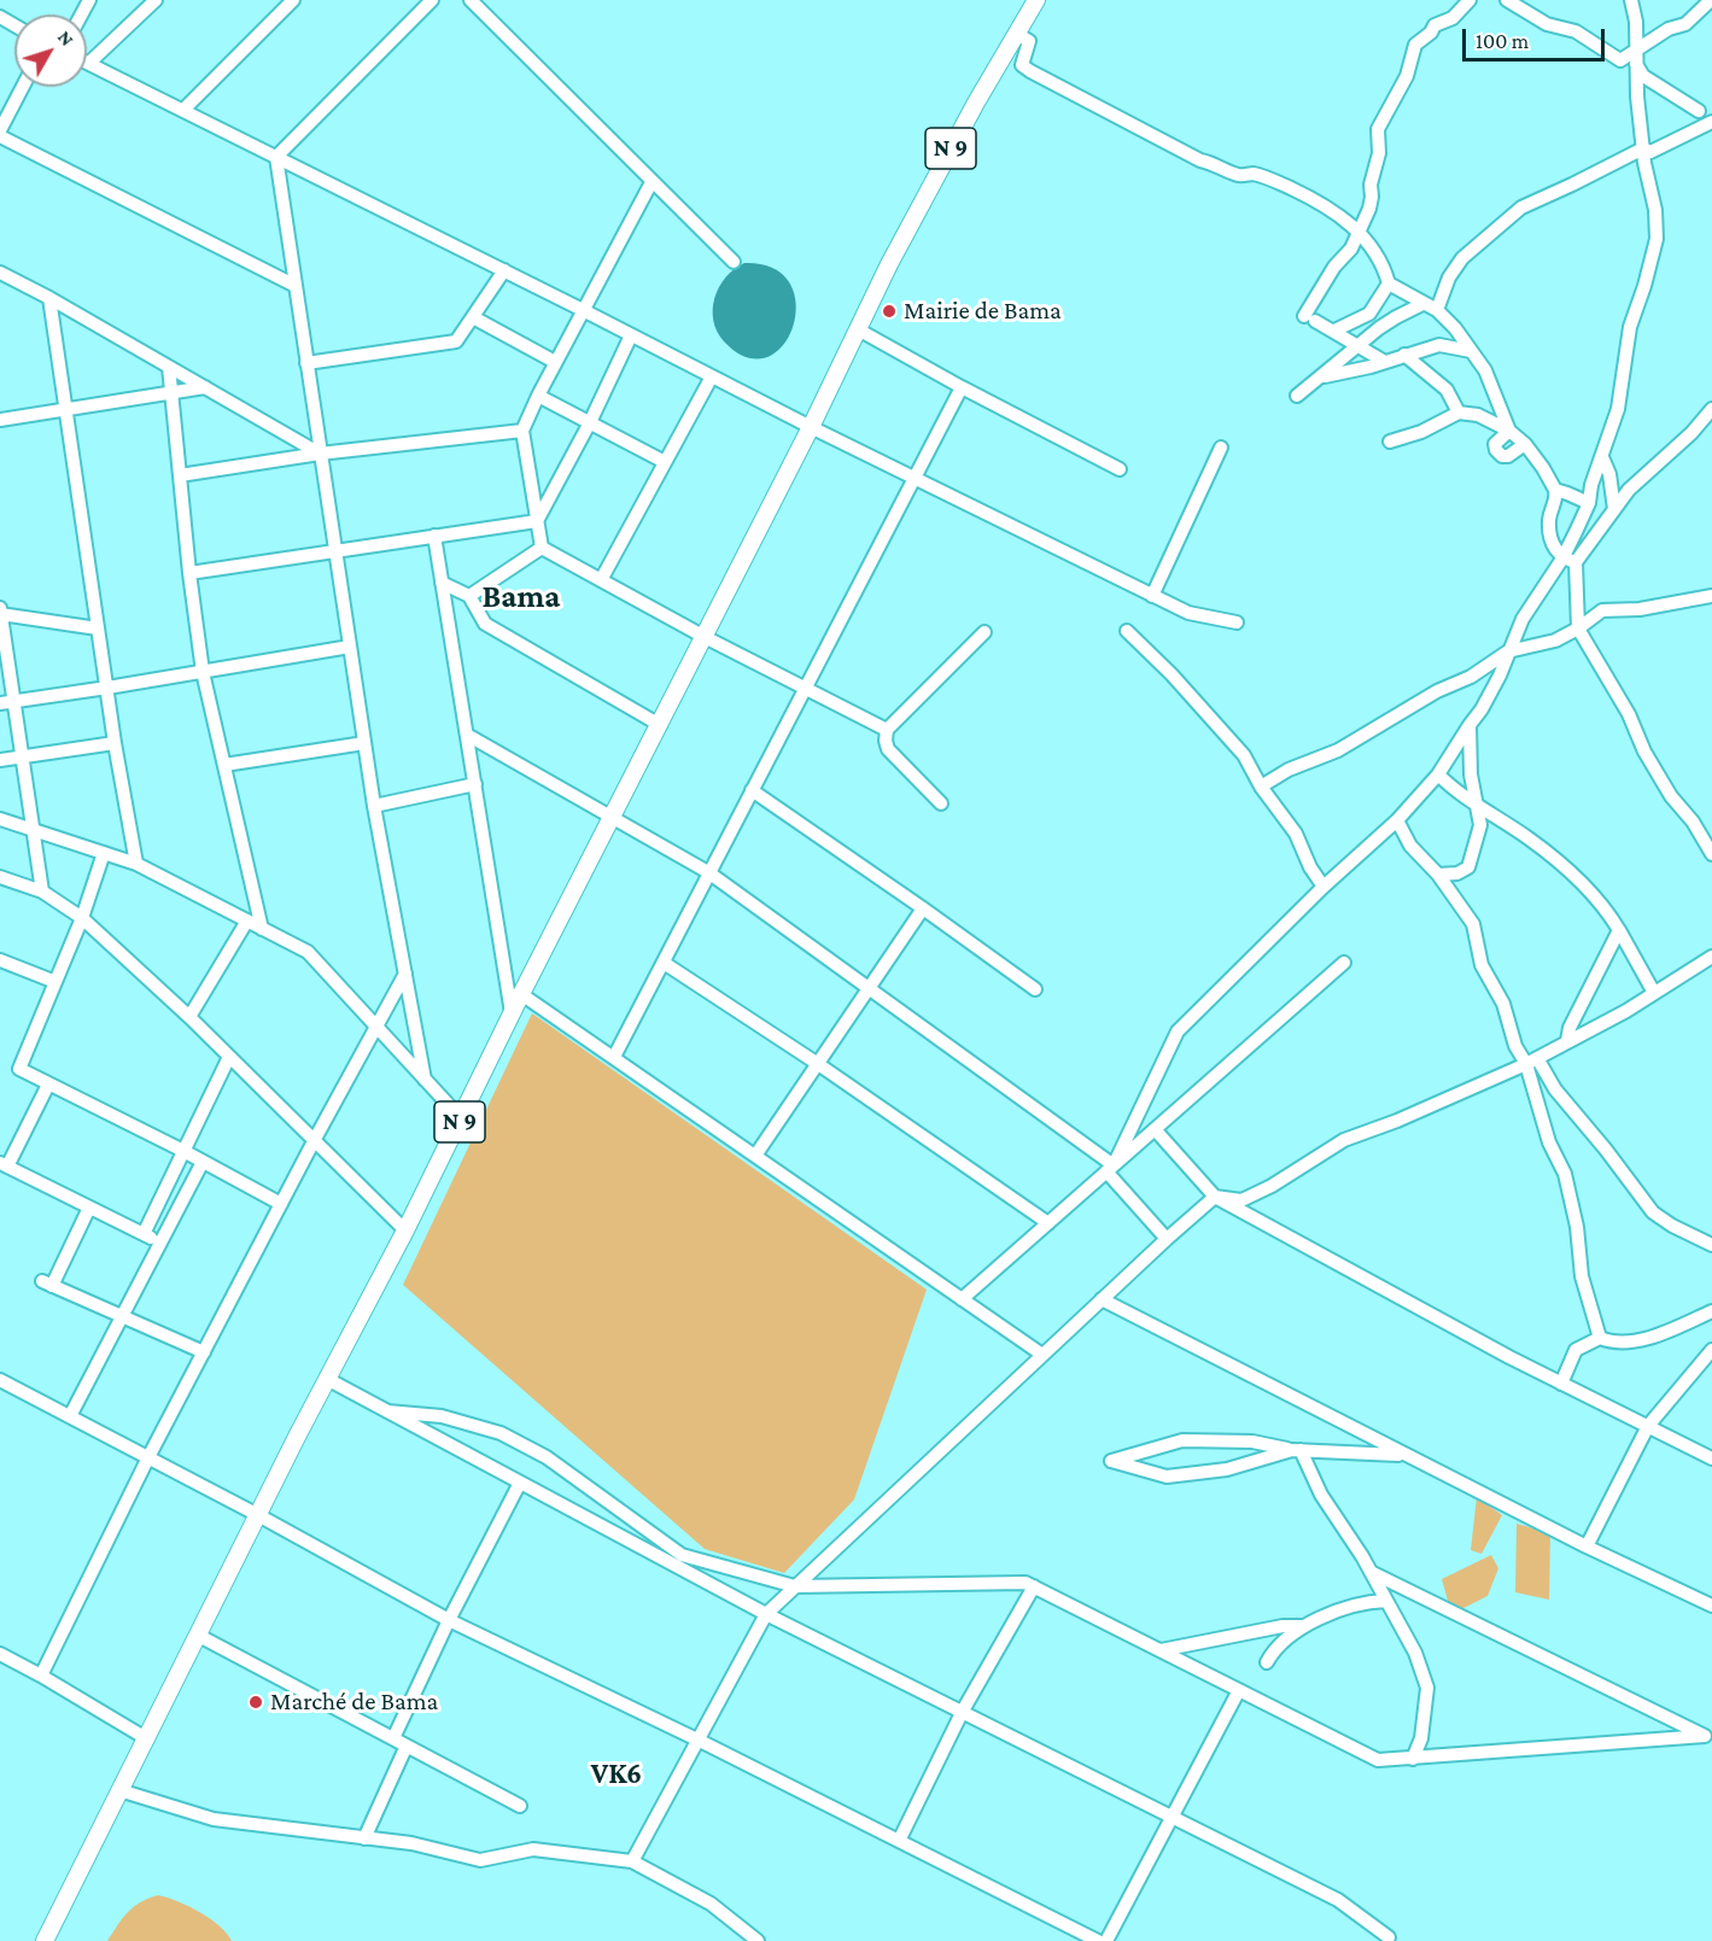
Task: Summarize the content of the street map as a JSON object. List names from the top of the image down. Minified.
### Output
{"streets":{"main road":["N 9"]},"districts":["Bama","VK6"],"places":["Mairie de Bama","Marché de Bama"],"scale_bar":"100 m","north":"top right"}
